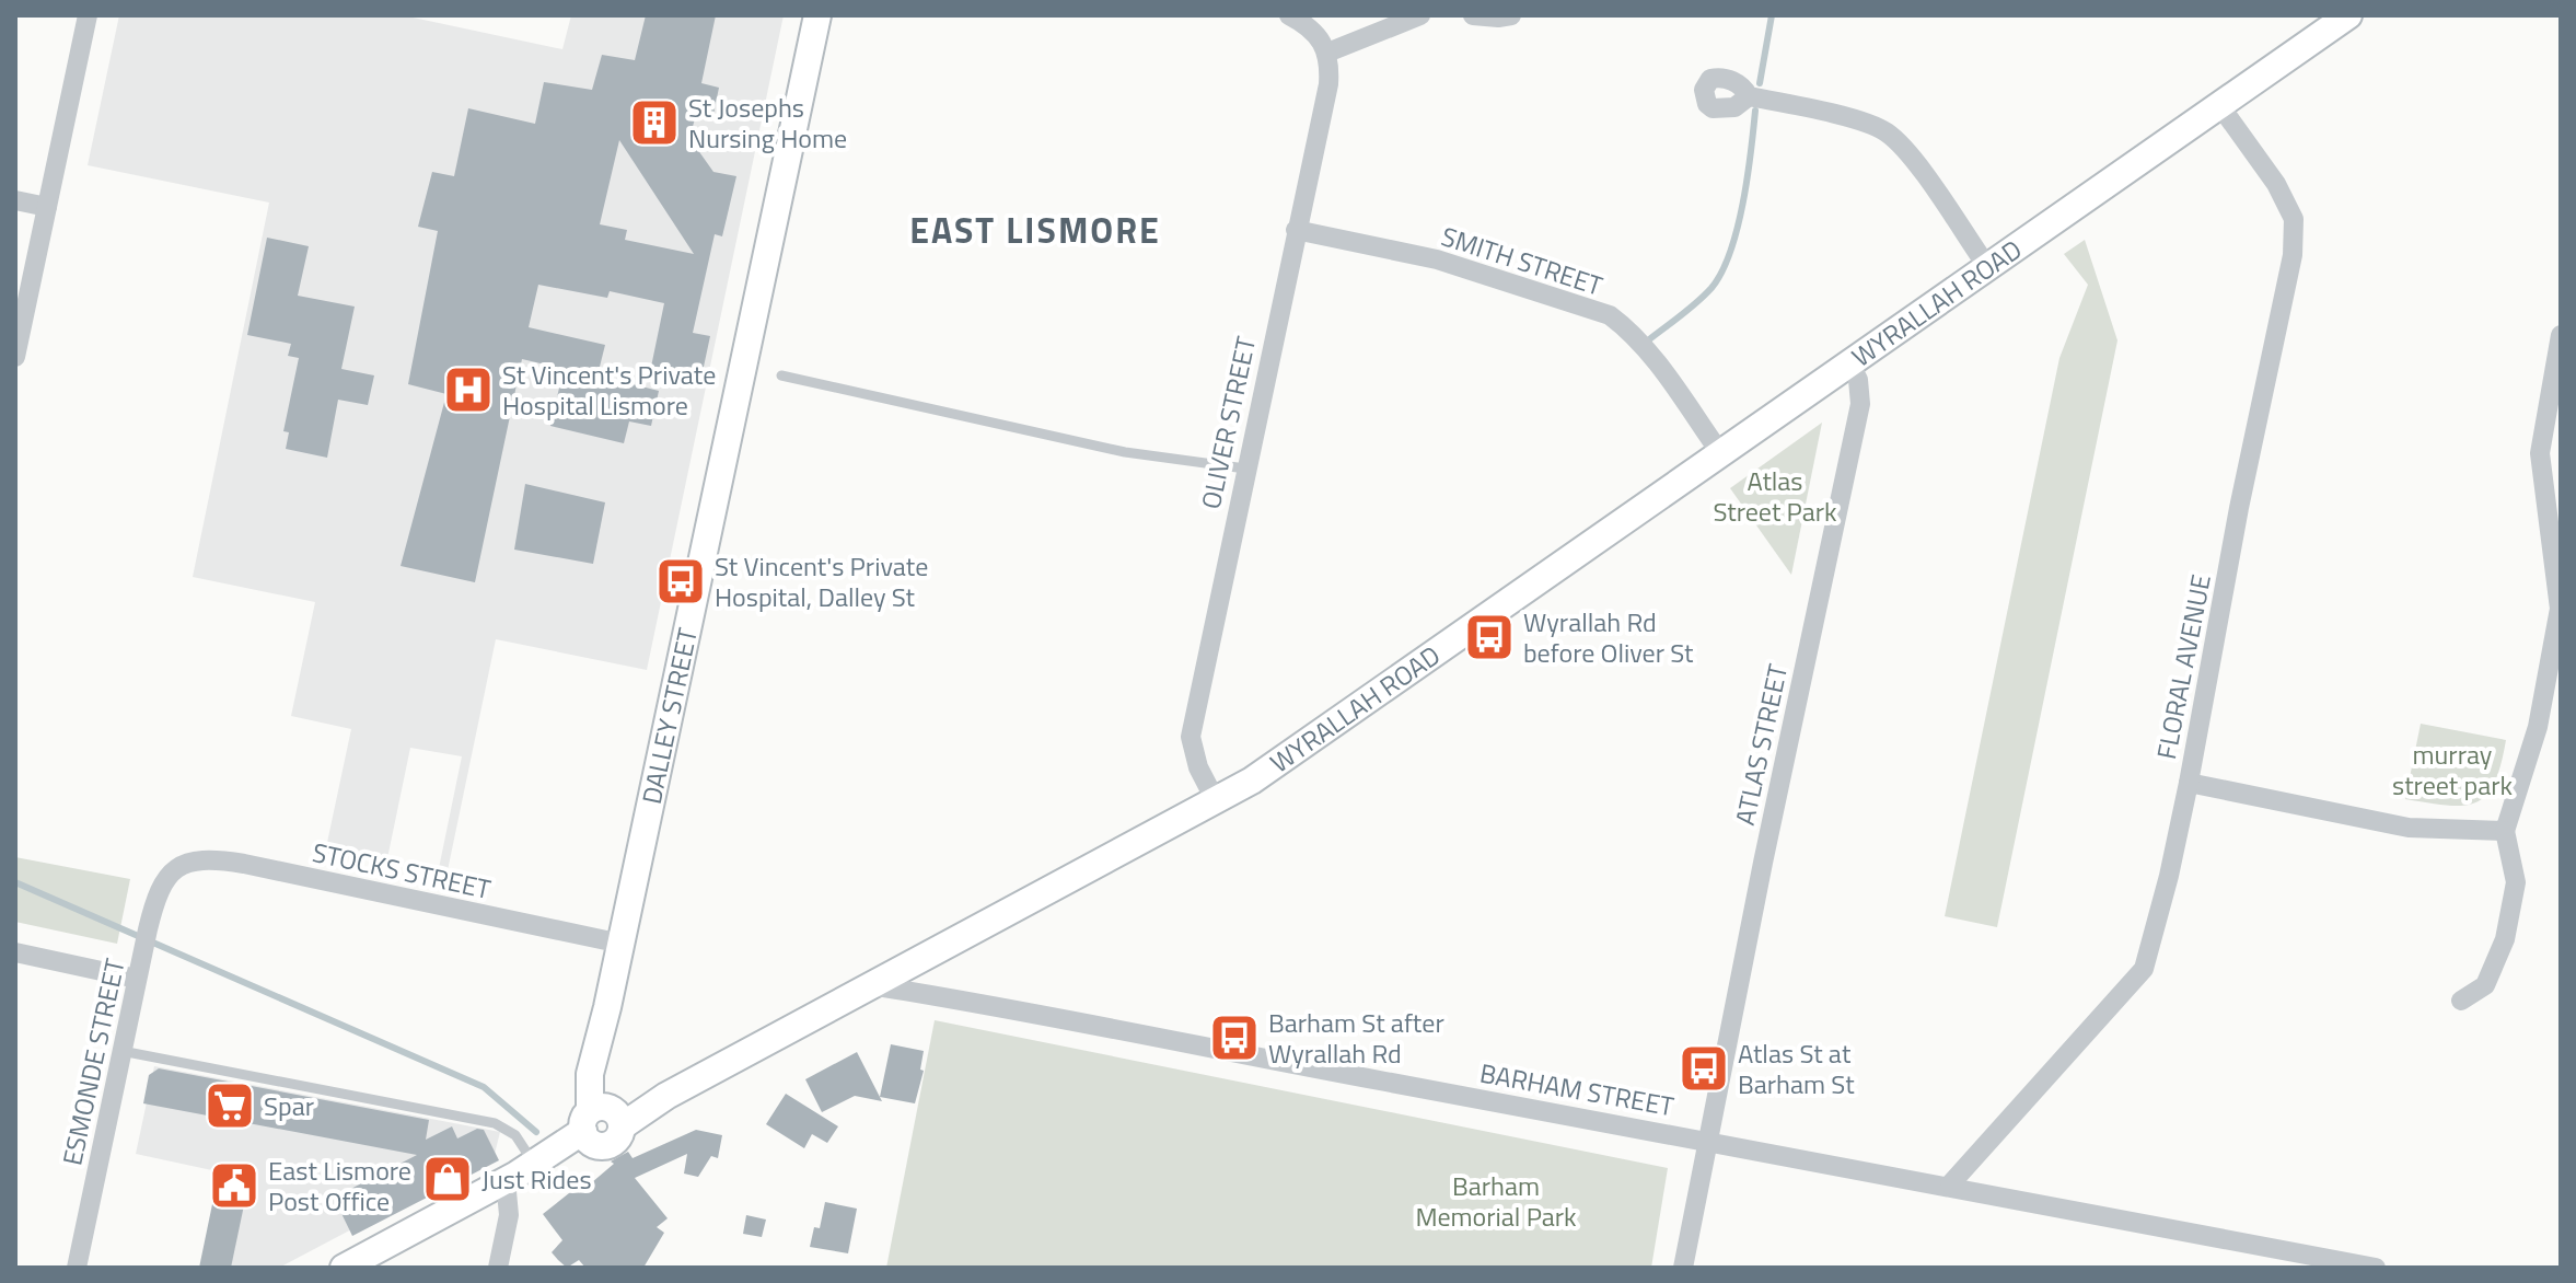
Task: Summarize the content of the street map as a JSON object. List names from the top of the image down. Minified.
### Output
{"streets":{"main road":["WYRALLAH ROAD","DALLEY STREET"],"street":["SMITH STREET","OLIVER STREET","FLORAL AVENUE","ATLAS STREET","STOCKS STREET","ESMONDE STREET","BARHAM STREET"]},"crossings":[["SMITH STREET","WYRALLAH ROAD"],["SMITH STREET","OLIVER STREET"],["WYRALLAH ROAD","OLIVER STREET"],["WYRALLAH ROAD","FLORAL AVENUE"],["WYRALLAH ROAD","DALLEY STREET"],["WYRALLAH ROAD","ATLAS STREET"],["WYRALLAH ROAD","BARHAM STREET"],["FLORAL AVENUE","BARHAM STREET"],["DALLEY STREET","STOCKS STREET"],["ATLAS STREET","BARHAM STREET"],["STOCKS STREET","ESMONDE STREET"]],"districts":["EAST LISMORE"],"parks":["Atlas Street Park","murray street park","Barham Memorial Park"],"places":{"building":["St Josephs Nursing Home"],"hospital":["St Vincent's Private Hospital Lismore"],"bus stop":["St Vincent's Private Hospital, Dalley St","Wyrallah Rd before Oliver St","Barham St after Wyrallah Rd","Atlas St at Barham St"],"supermarket":["Spar"],"shop":["Just Rides"],"public building":["East Lismore Post Office"]}}
